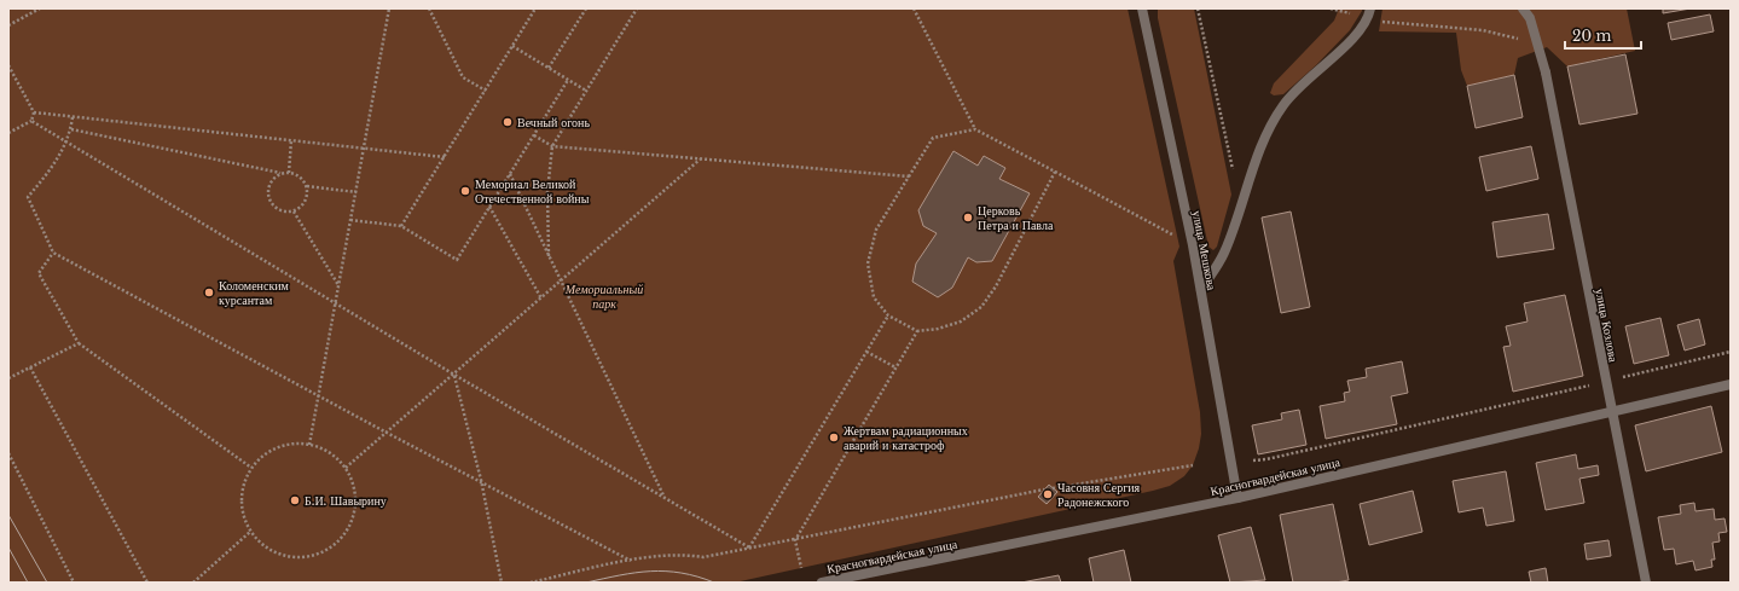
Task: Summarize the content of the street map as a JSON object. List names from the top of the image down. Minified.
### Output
{"streets":{"street":["улица Мешкова","улица Козлова","Красногвардейская улица"]},"crossings":[["улица Мешкова","Красногвардейская улица"],["улица Козлова","Красногвардейская улица"]],"parks":["Мемориальный парк"],"places":["Вечный огонь","Мемориал Великой Отечественной войны","Церковь Петра и Павла","Коломенским курсантам","Жертвам радиационных аварий и катастроф","Часовня Сергия Радонежского","Б.И. Шавырину"],"scale_bar":"20 m"}
